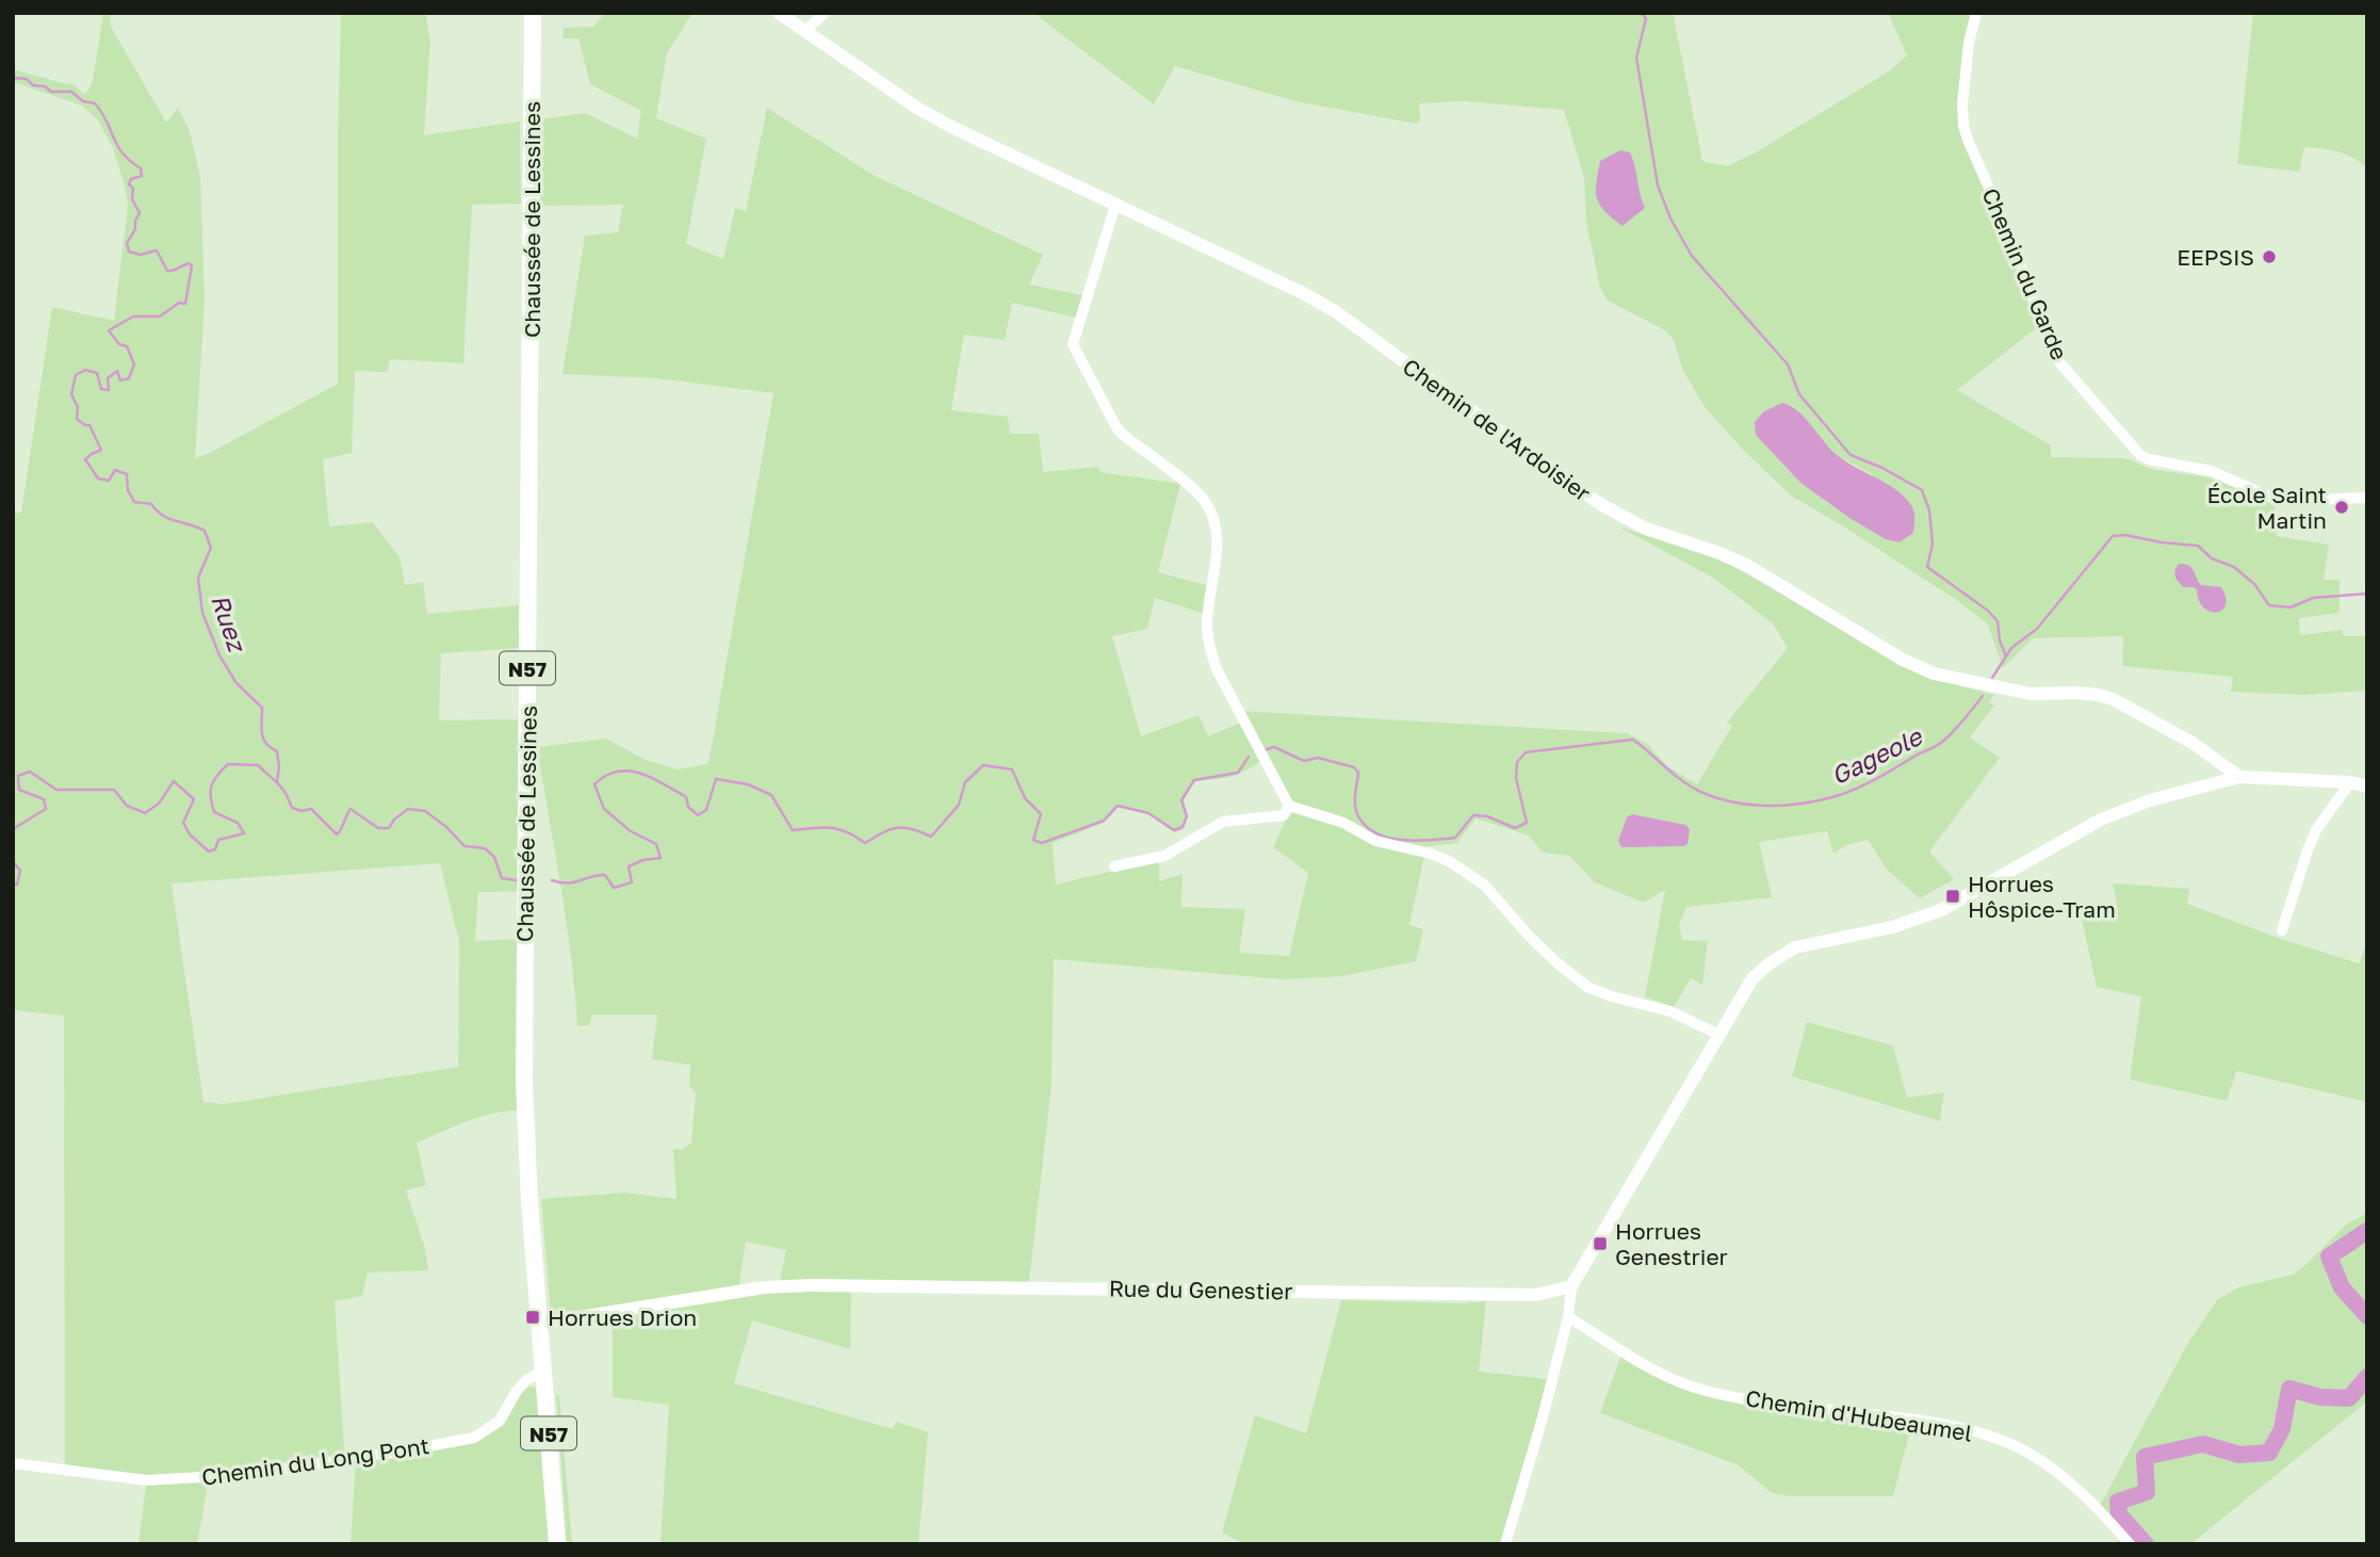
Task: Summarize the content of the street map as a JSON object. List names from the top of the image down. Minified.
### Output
{"streets":{"main road":["Chaussée de Lessines","N57"],"street":["Chemin du Garde","Chemin de l'Ardoisier","Rue du Genestier","Chemin d'Hubeaumel","Chemin du Long Pont"]},"crossings":[["Chaussée de Lessines","Rue du Genestier"],["Chaussée de Lessines","Chemin du Long Pont"]],"water":["Ruez","Gageole"],"places":{"other":["EEPSIS","École Saint Martin"],"transit":["Horrues Hôspice-Tram","Horrues Genestrier","Horrues Drion"]}}
